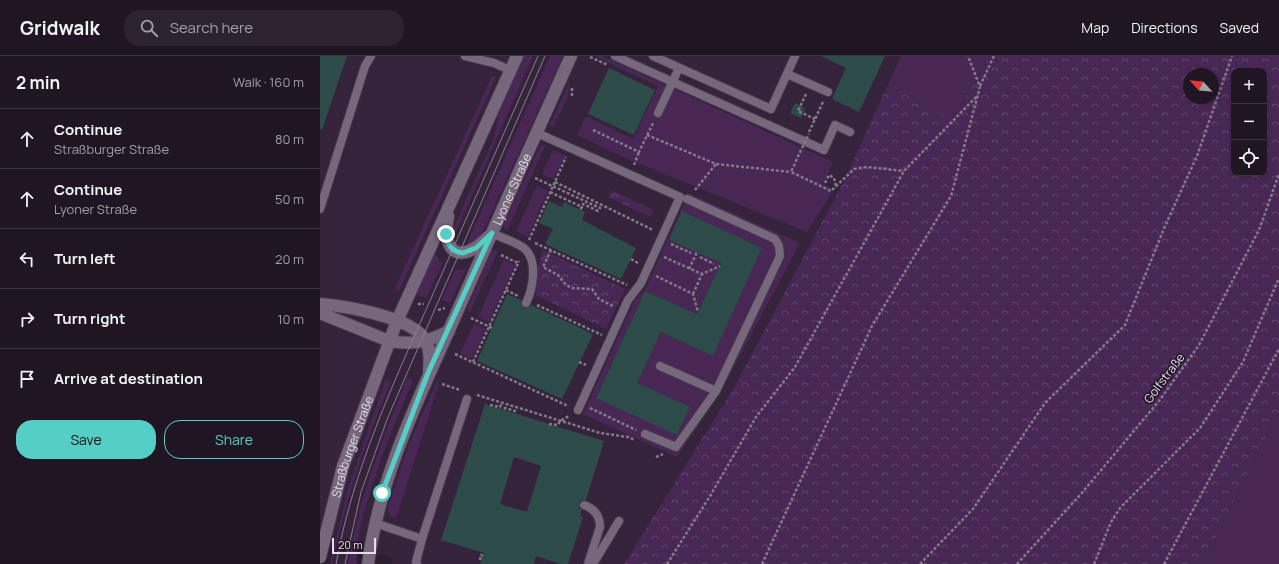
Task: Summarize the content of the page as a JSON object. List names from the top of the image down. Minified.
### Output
{"streets":{"main road":["Lyoner Straße","Straßburger Straße"],"path":["Golfstraße"]},"scale_bar":"20 m","north":"top left","page":{"header":"Gridwalk","search":"Search here","nav":["Map","Directions","Saved"],"heading":["2 min","Walk · 160 m"],"map_buttons":["+","−"],"list":[["Continue","Straßburger Straße","80 m"],["Continue","Lyoner Straße","50 m"],["Turn left","20 m"],["Turn right","10 m"],"Arrive at destination"],"buttons":["Save","Share"],"scale":"20 m"}}
